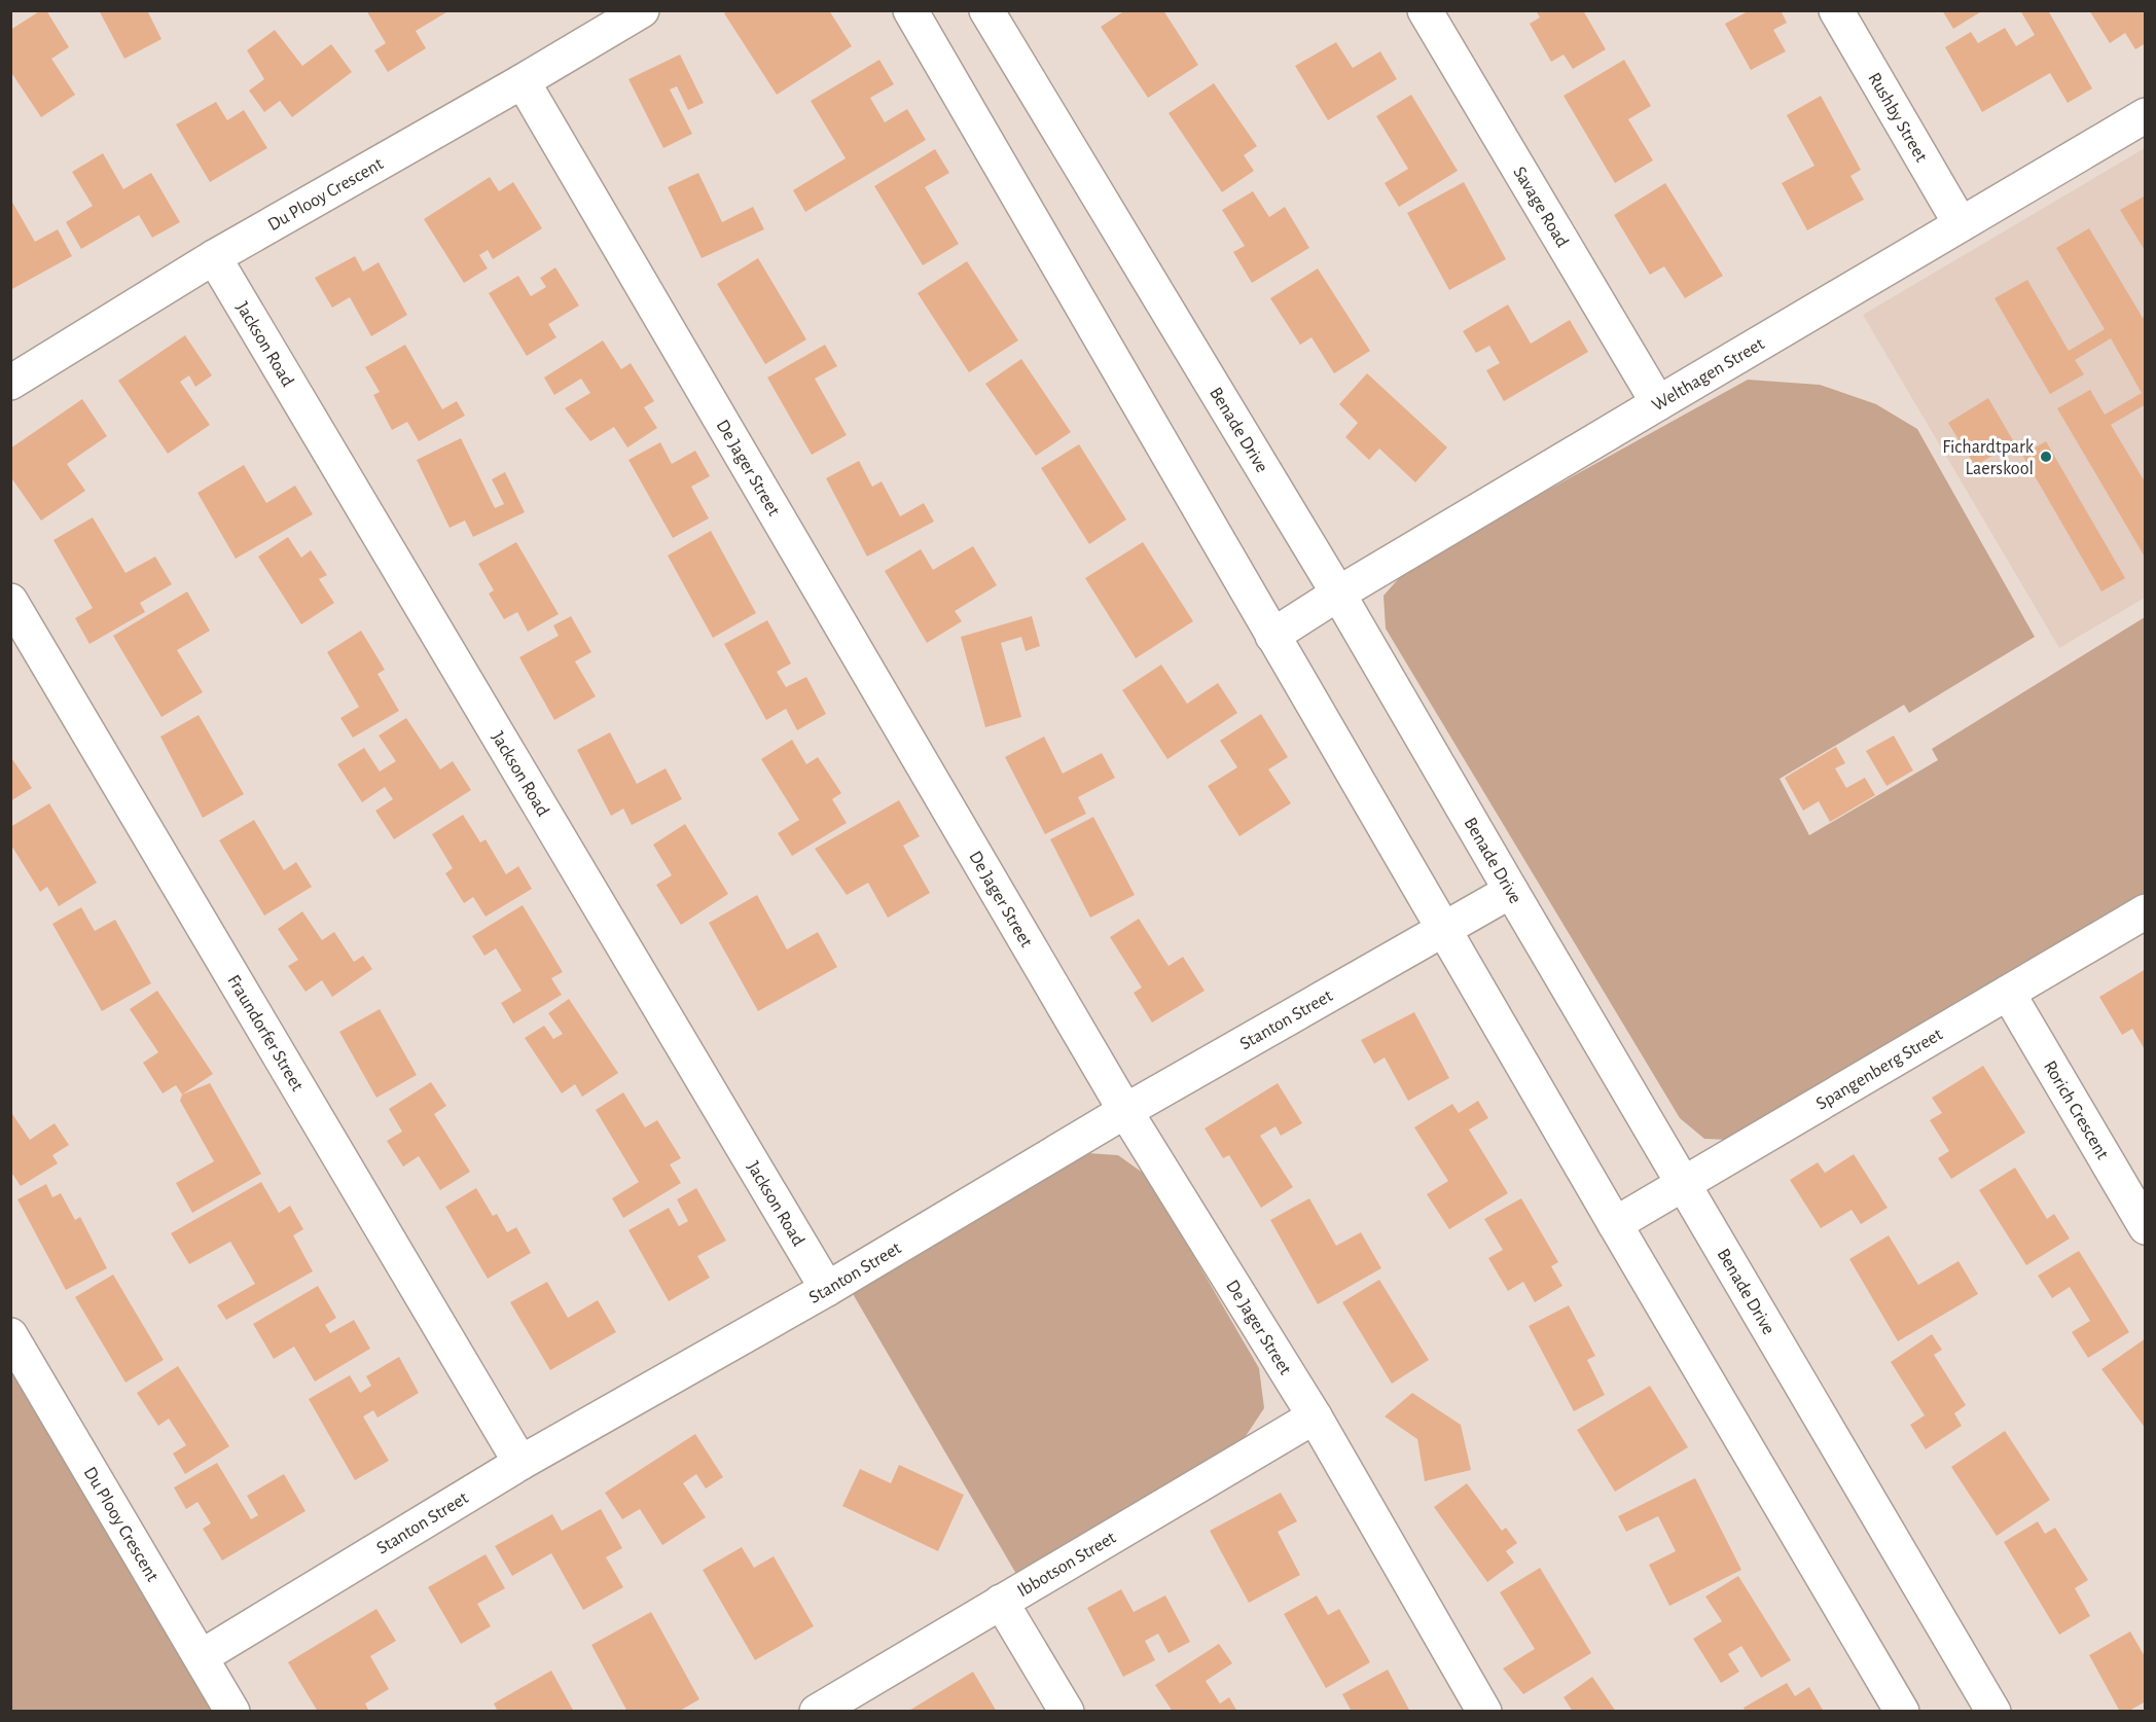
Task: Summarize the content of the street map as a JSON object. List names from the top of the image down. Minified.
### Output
{"streets":{"street":["Rushby Street","Du Plooy Crescent","Savage Road","Jackson Road","Welthagen Street","Benade Drive","De Jager Street","Stanton Street","Fraundorfer Street","Spangenberg Street","Rorich Crescent","Ibbotson Street"]},"crossings":[["Rushby Street","Welthagen Street"],["Du Plooy Crescent","Jackson Road"],["Du Plooy Crescent","De Jager Street"],["Du Plooy Crescent","Stanton Street"],["Savage Road","Welthagen Street"],["Jackson Road","Stanton Street"],["Welthagen Street","Benade Drive"],["Benade Drive","Stanton Street"],["Benade Drive","Spangenberg Street"],["De Jager Street","Stanton Street"],["De Jager Street","Ibbotson Street"],["Stanton Street","Fraundorfer Street"],["Spangenberg Street","Rorich Crescent"]],"places":["Fichardtpark Laerskool"]}
